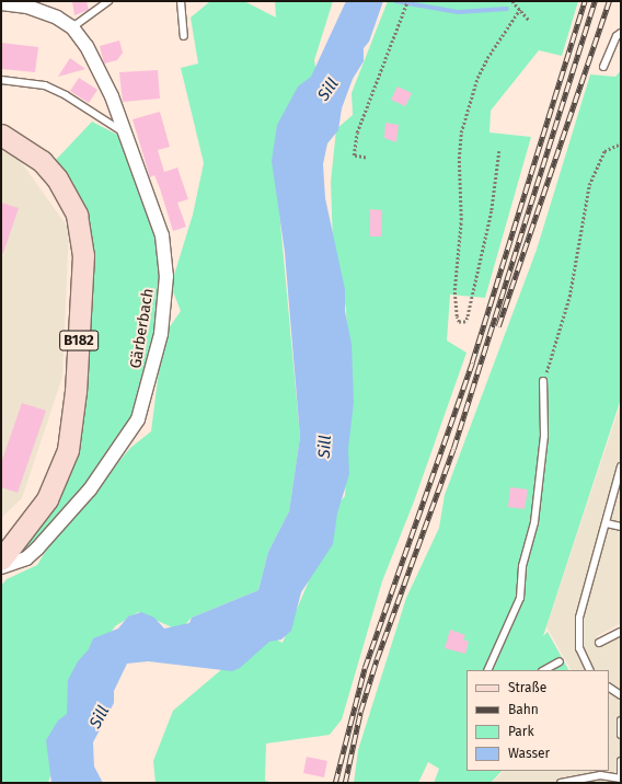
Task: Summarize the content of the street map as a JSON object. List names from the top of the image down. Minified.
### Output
{"streets":{"main road":["B182"],"street":["Gärberbach"]},"water":["Sill"],"legend":["Straße","Bahn","Park","Wasser"]}
